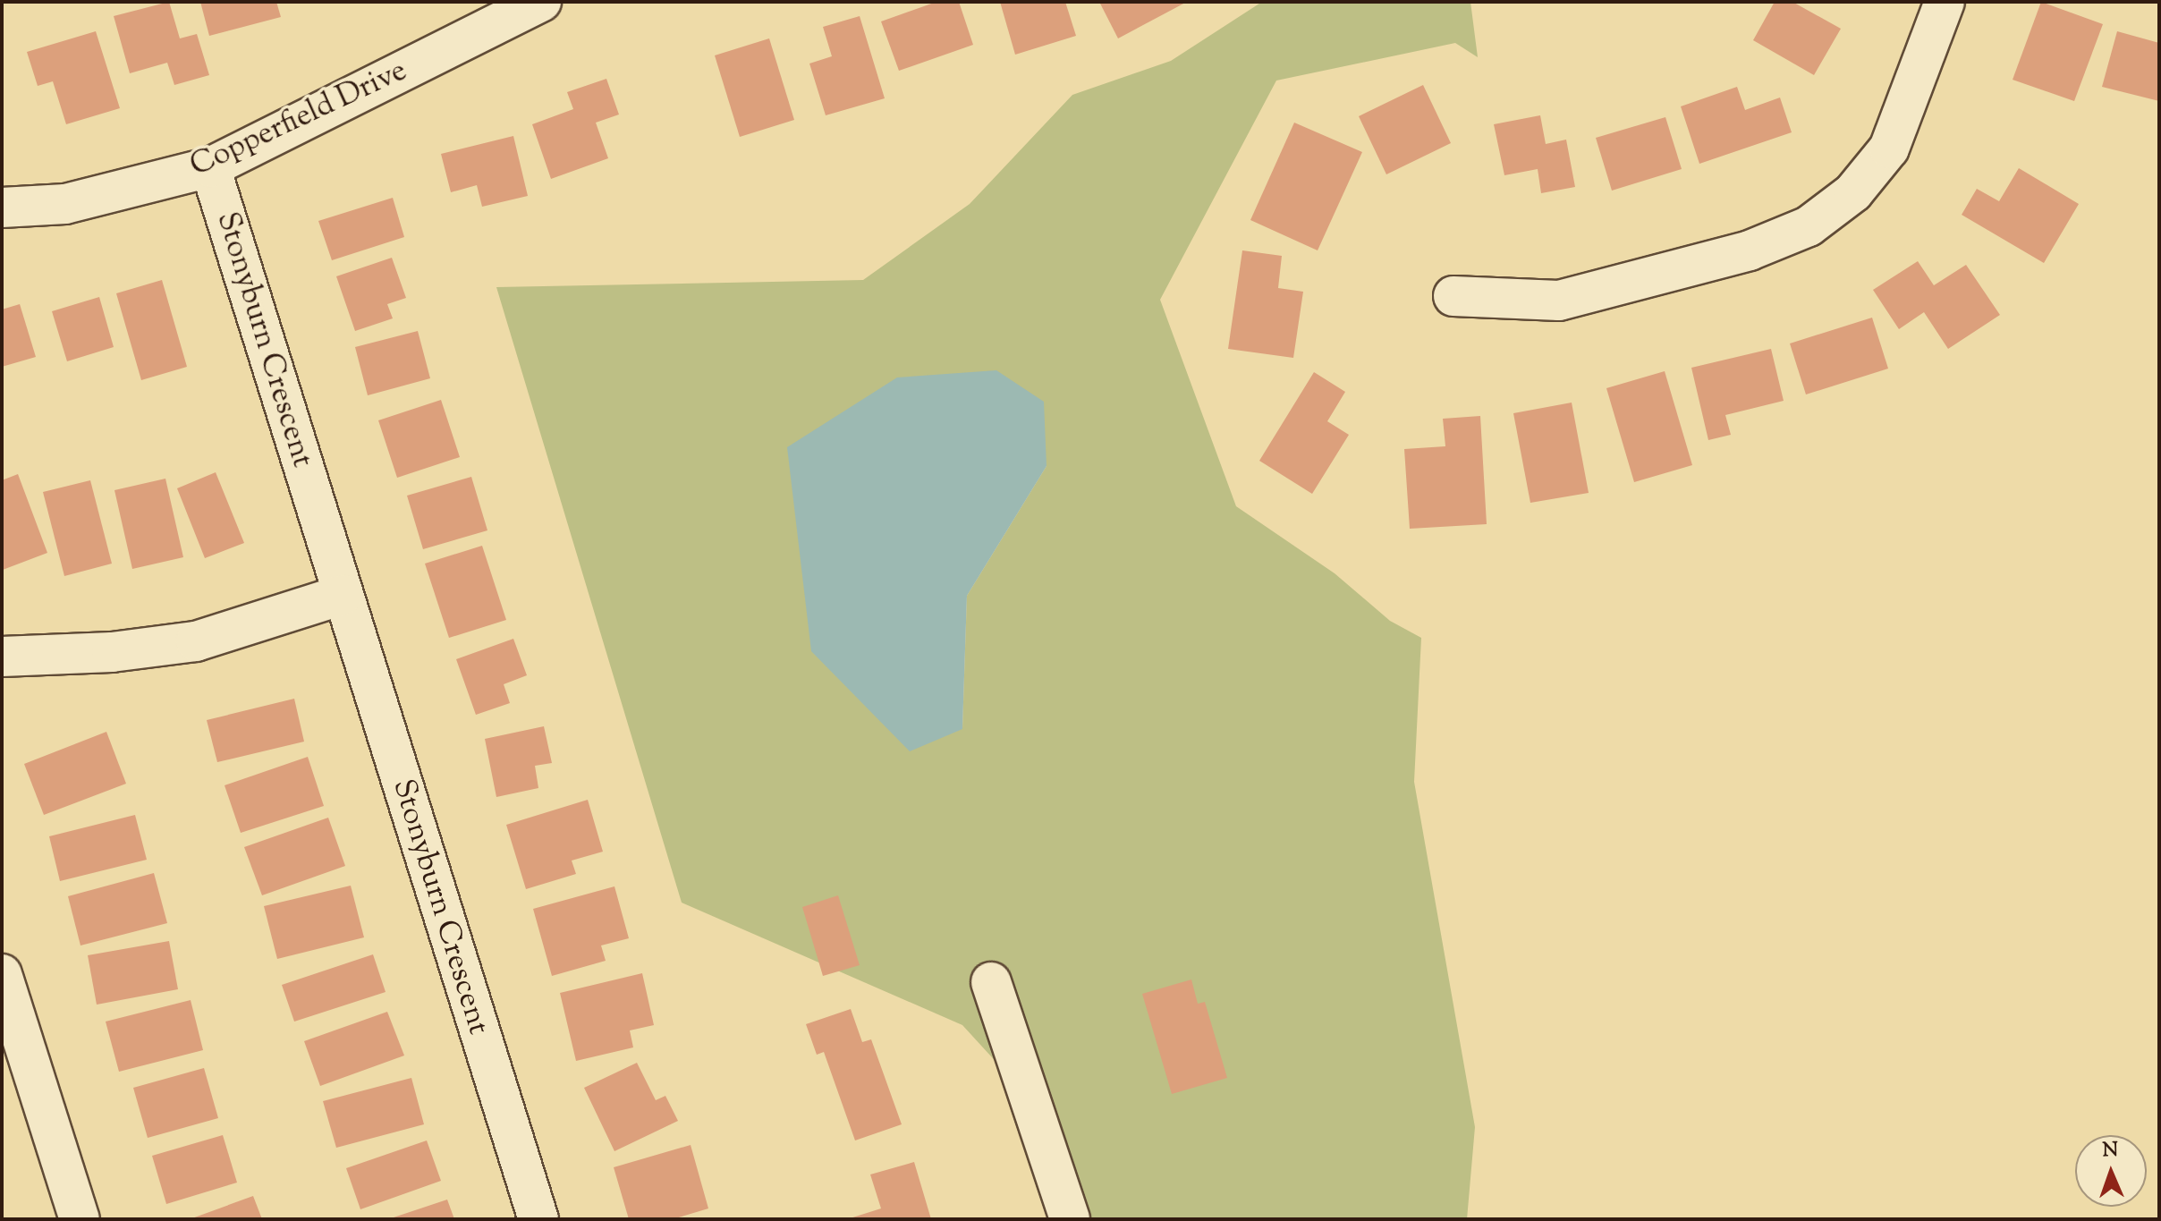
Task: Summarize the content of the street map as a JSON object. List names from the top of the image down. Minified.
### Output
{"streets":{"street":["Copperfield Drive","Stonyburn Crescent"]},"crossings":[["Copperfield Drive","Stonyburn Crescent"]],"north":"top"}
